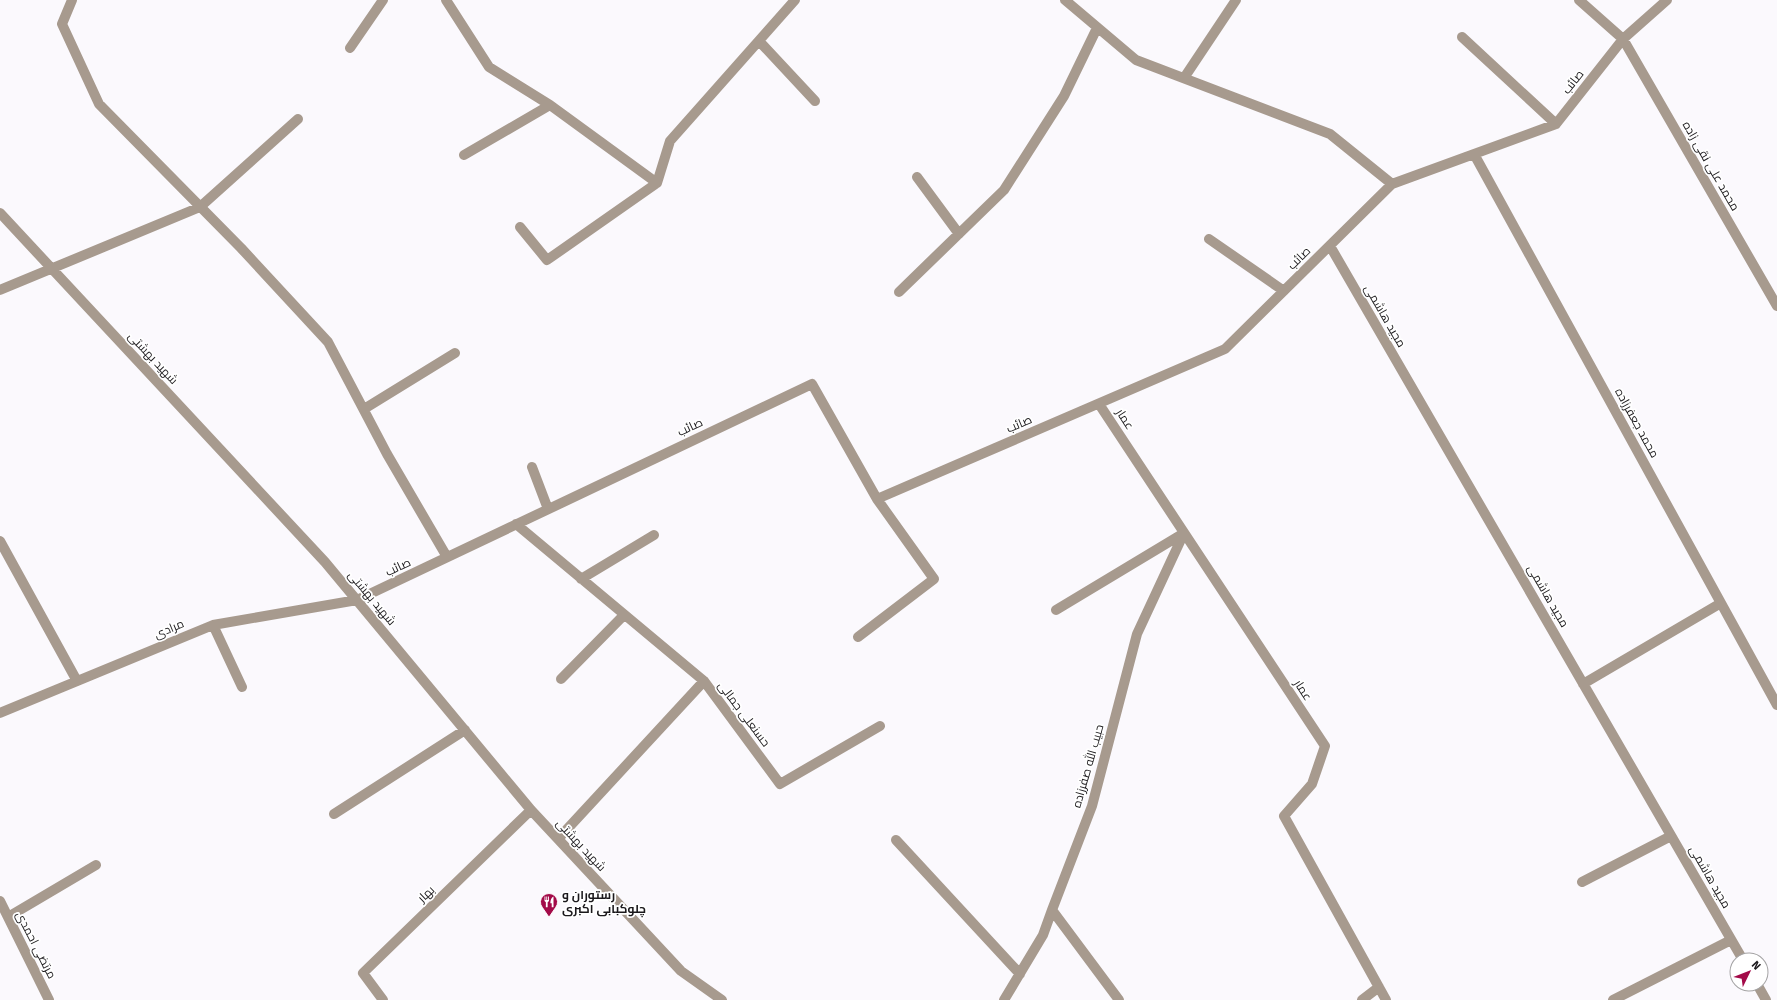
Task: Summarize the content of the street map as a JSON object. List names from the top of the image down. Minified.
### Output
{"streets":{"street":["صائب","محمد علی نقی زاده","مجید هاشمی","شهید بهشتی","عمار","محمد جعفرزاده","مرادی","حسنعلی جمالی","حبیب الله صفرزاده","بهار","مرتضی احمدی"]},"crossings":[["صائب","محمد علی نقی زاده"],["صائب","مجید هاشمی"],["صائب","شهید بهشتی"],["صائب","عمار"],["صائب","محمد جعفرزاده"],["صائب","مرادی"],["شهید بهشتی","مرادی"],["شهید بهشتی","حسنعلی جمالی"],["شهید بهشتی","بهار"],["عمار","حبیب الله صفرزاده"]],"places":{"restaurant":["رستوران و چلوکبابی اکبری"]},"north":"top right"}
